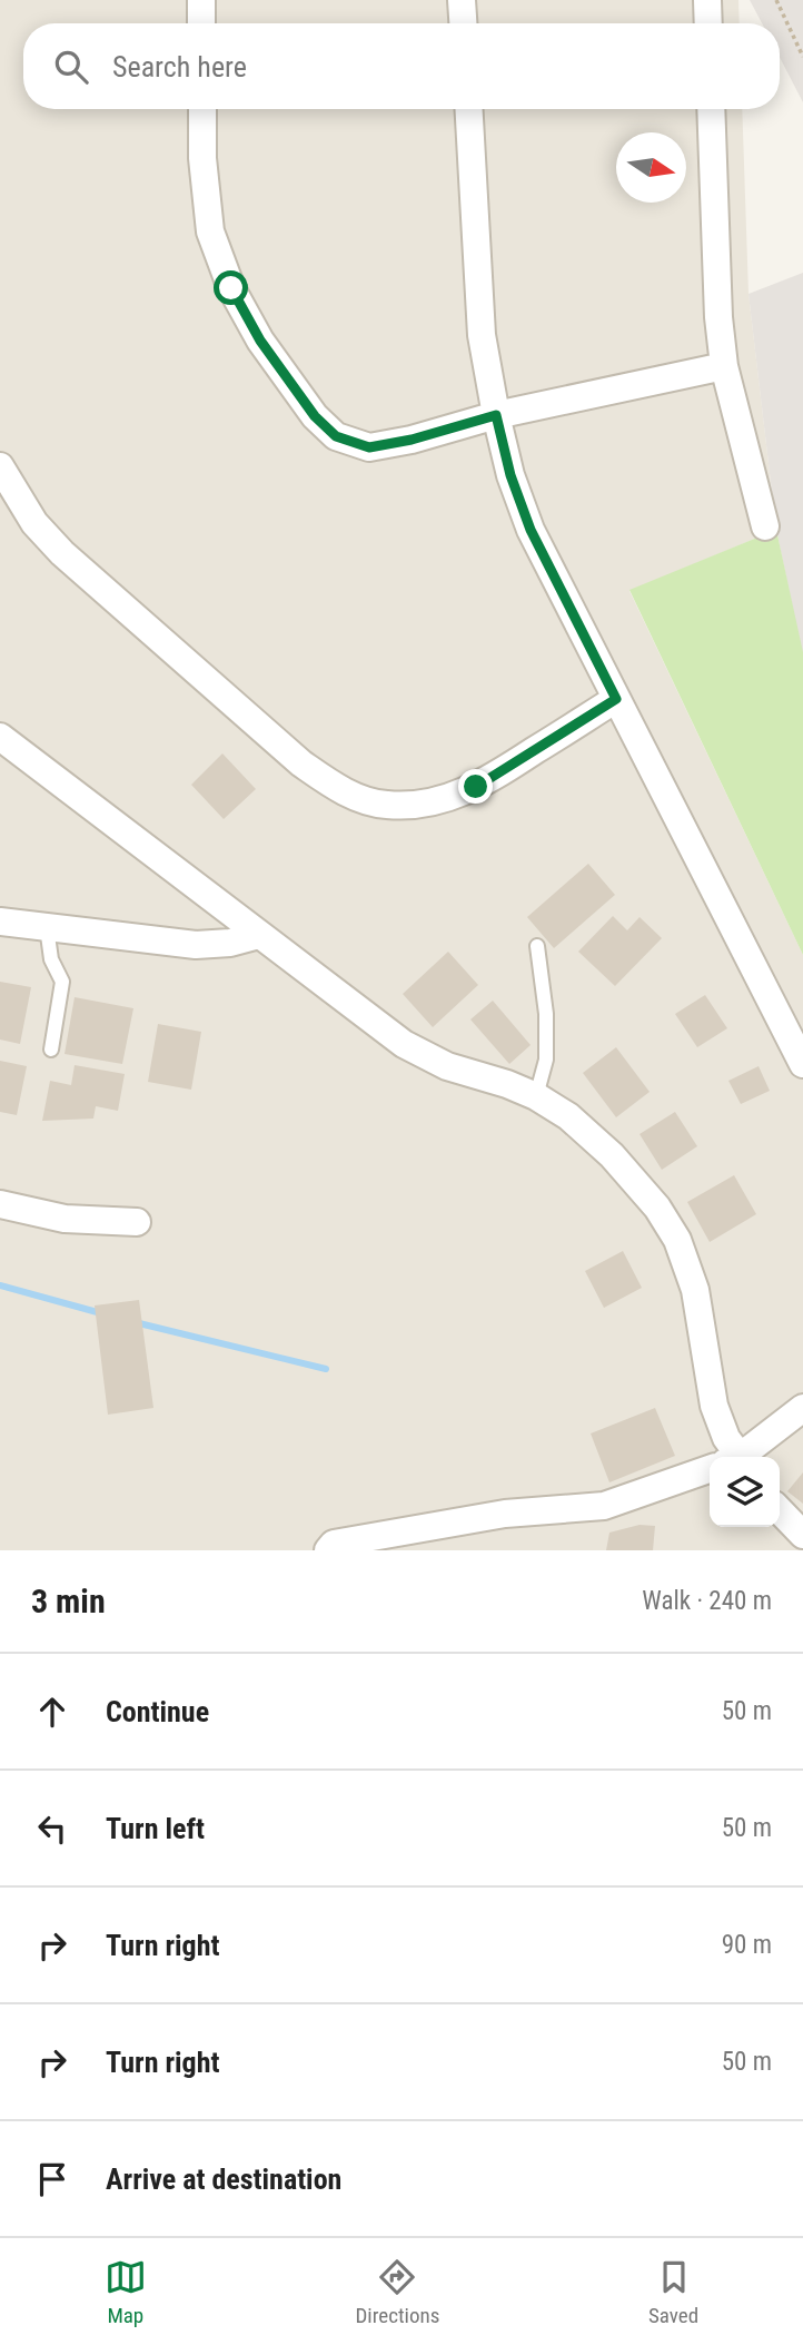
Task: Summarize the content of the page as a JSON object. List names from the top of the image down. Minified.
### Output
{"north":"right","page":{"search":"Search here","heading":["3 min","Walk · 240 m"],"list":[["Continue","50 m"],["Turn left","50 m"],["Turn right","90 m"],["Turn right","50 m"],"Arrive at destination"],"nav":["Map","Directions","Saved"]}}
